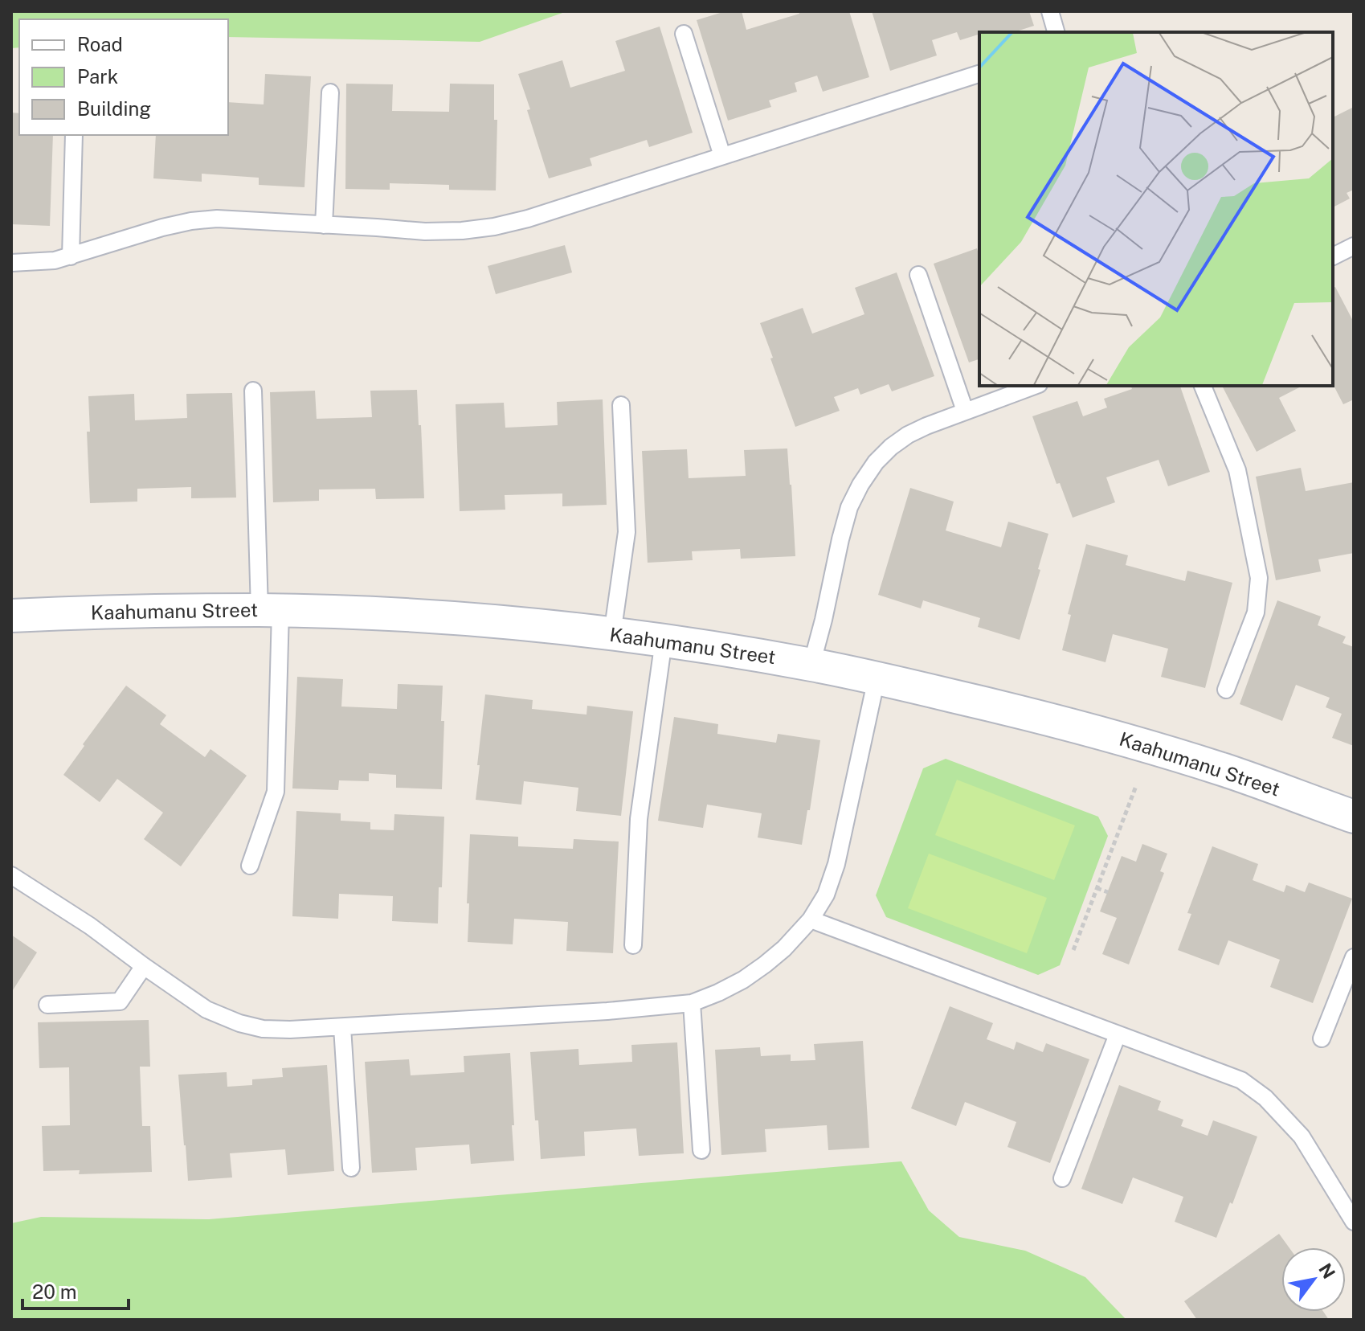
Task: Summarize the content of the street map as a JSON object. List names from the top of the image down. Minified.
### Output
{"streets":{"street":["Kaahumanu Street"]},"legend":["Road","Park","Building"],"scale_bar":"20 m","north":"top right"}
